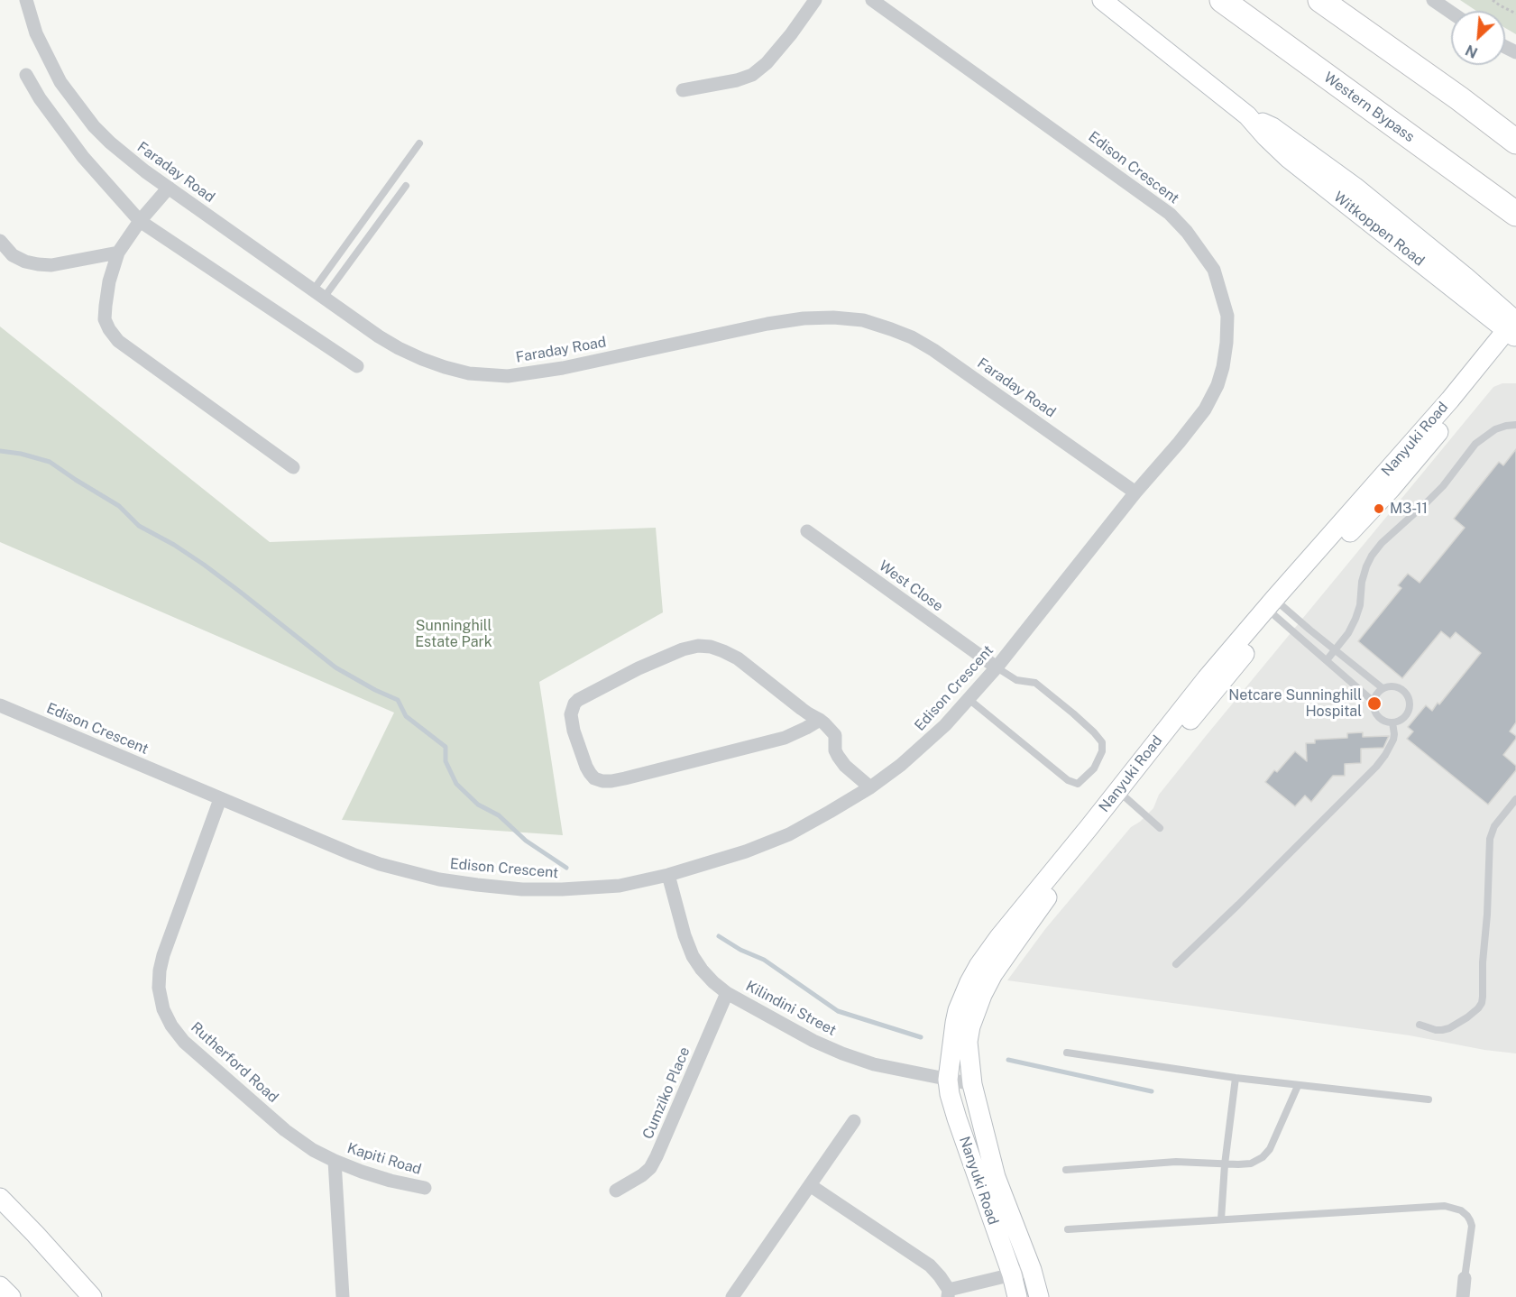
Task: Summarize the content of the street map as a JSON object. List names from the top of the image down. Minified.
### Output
{"streets":{"highway":["Western Bypass"],"main road":["Witkoppen Road","Nanyuki Road"],"street":["Edison Crescent","Faraday Road","West Close","Kilindini Street","Rutherford Road","Cumziko Place","Kapiti Road"]},"crossings":[["Edison Crescent","Faraday Road"],["Edison Crescent","West Close"],["Edison Crescent","Kilindini Street"],["Edison Crescent","Rutherford Road"],["Witkoppen Road","Nanyuki Road"],["Nanyuki Road","Kilindini Street"],["Kilindini Street","Cumziko Place"],["Rutherford Road","Kapiti Road"]],"parks":["Sunninghill Estate Park"],"places":["M3-11","Netcare Sunninghill Hospital"],"north":"bottom left"}
